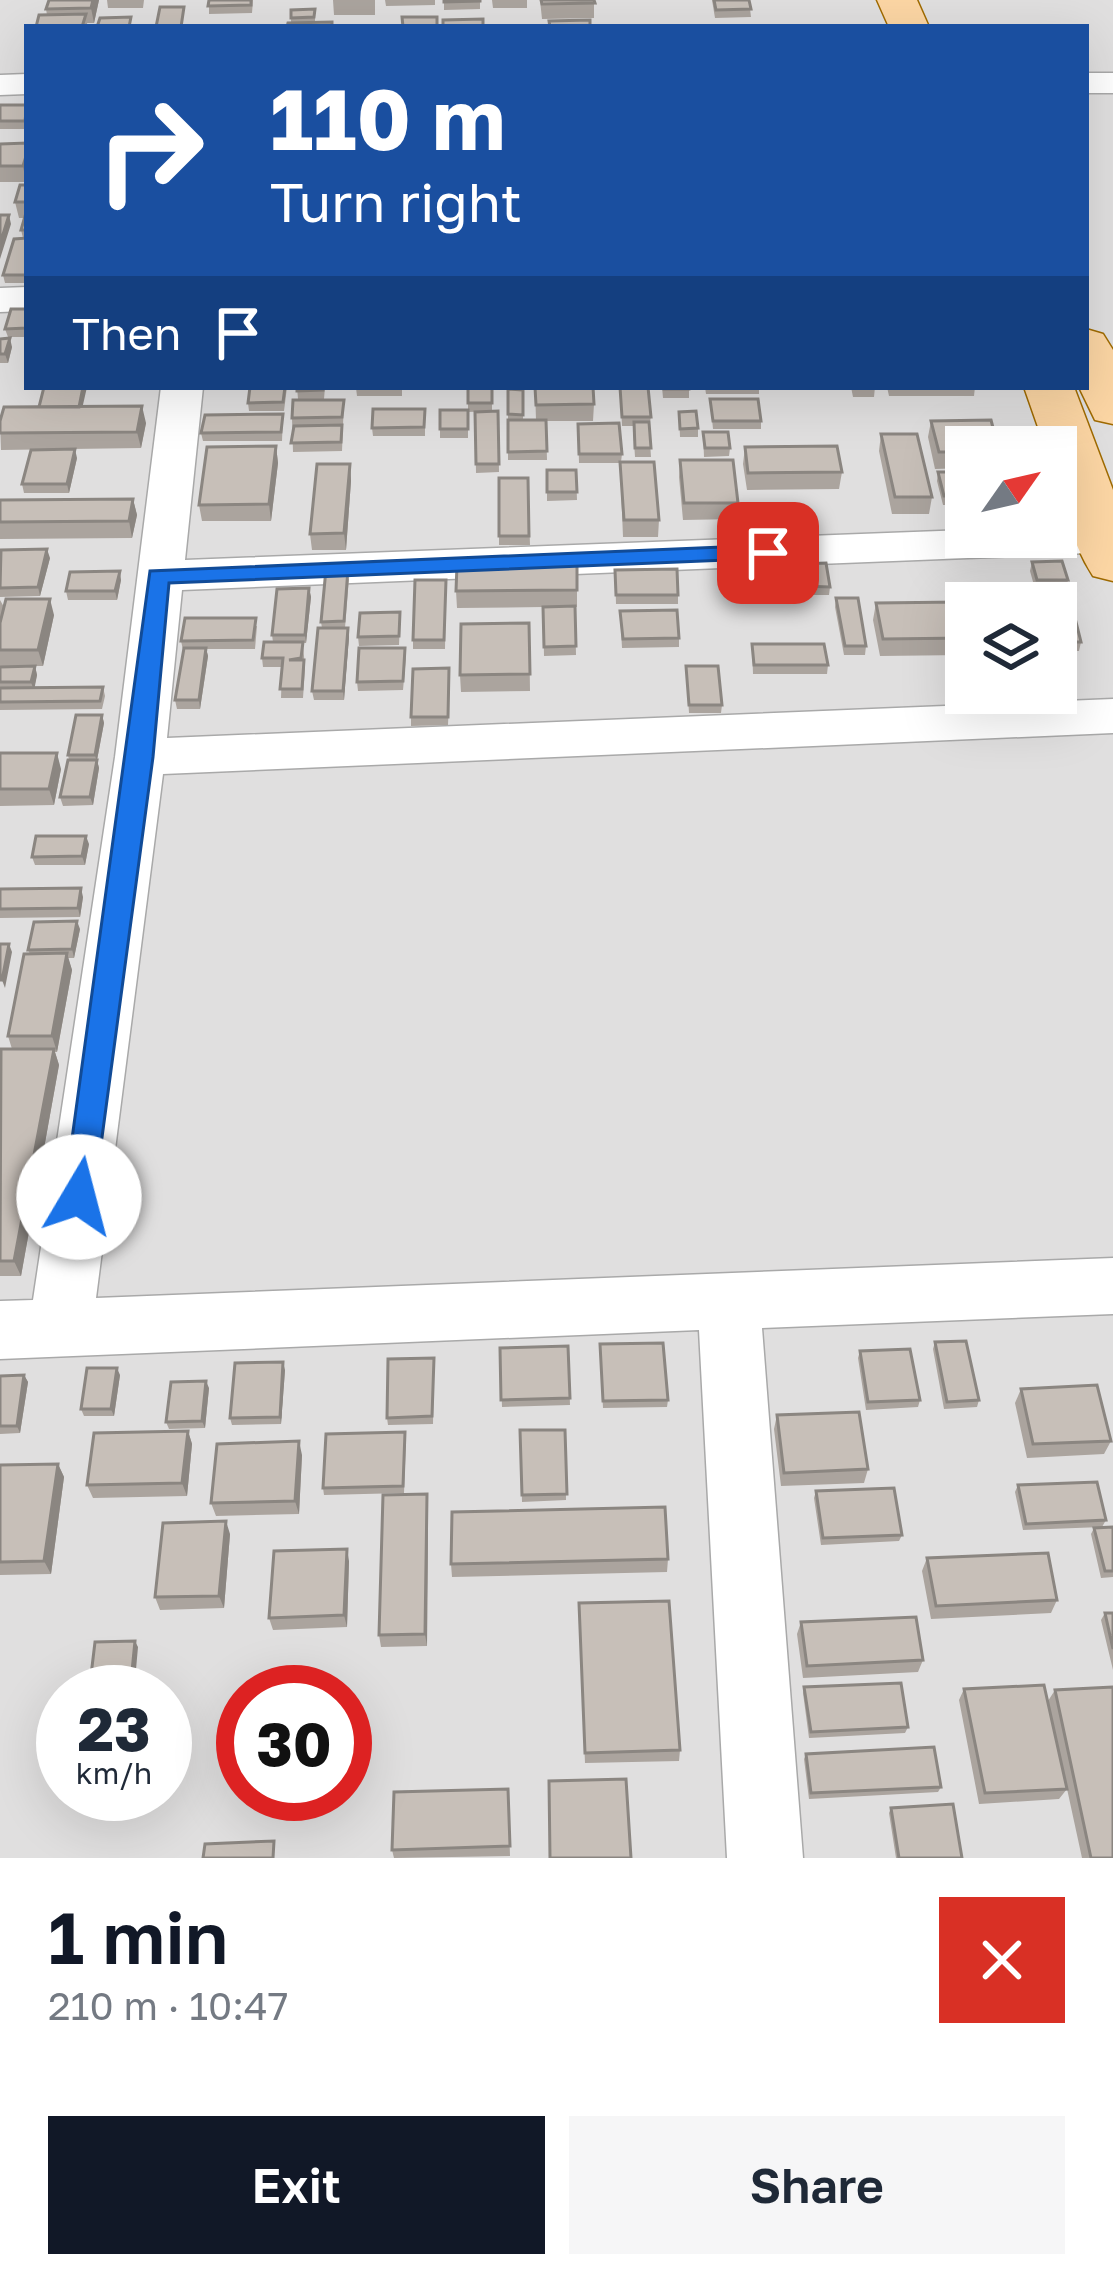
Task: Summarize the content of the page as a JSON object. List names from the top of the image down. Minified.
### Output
{"north":"top right","page":{"turn":["110 m","Turn right"],"then":"Then","speed":"23 km/h","limit":"30","heading":["1 min","210 m · 10:47"],"buttons":["Exit","Share"]}}
